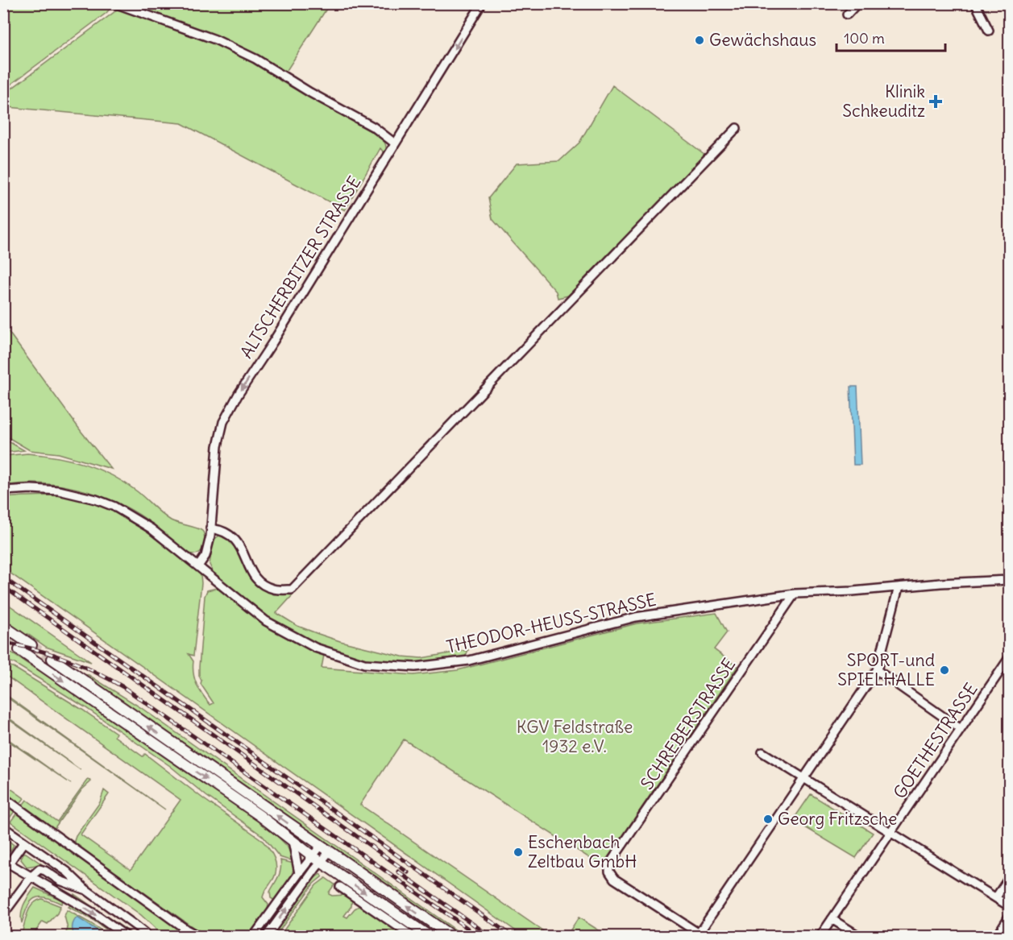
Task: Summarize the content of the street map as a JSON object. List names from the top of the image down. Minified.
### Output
{"streets":{"street":["ALTSCHERBITZER STRASSE","THEODOR-HEUSS-STRASSE","SCHREBERSTRASSE","GOETHESTRASSE"]},"crossings":[["ALTSCHERBITZER STRASSE","THEODOR-HEUSS-STRASSE"],["THEODOR-HEUSS-STRASSE","SCHREBERSTRASSE"]],"one_way":["ALTSCHERBITZER STRASSE"],"parks":["KGV Feldstraße 1932 e.V."],"places":{"other":["Gewächshaus","SPORT-und SPIELHALLE","Georg Fritzsche","Eschenbach Zeltbau GmbH"],"health":["Klinik Schkeuditz"]},"scale_bar":"100 m"}
